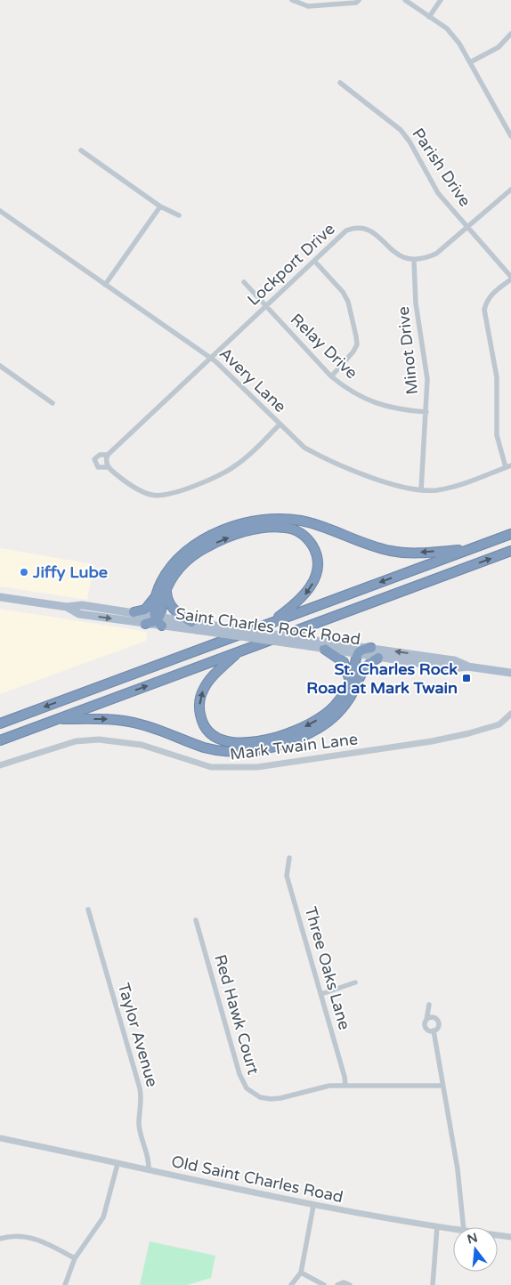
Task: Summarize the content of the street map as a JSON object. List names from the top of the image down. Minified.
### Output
{"streets":{"main road":["Saint Charles Rock Road"],"street":["Parish Drive","Lockport Drive","Relay Drive","Minot Drive","Avery Lane","Mark Twain Lane","Three Oaks Lane","Red Hawk Court","Taylor Avenue","Old Saint Charles Road"]},"crossings":[["Lockport Drive","Relay Drive"],["Lockport Drive","Minot Drive"],["Lockport Drive","Avery Lane"],["Relay Drive","Minot Drive"],["Minot Drive","Avery Lane"],["Three Oaks Lane","Red Hawk Court"],["Taylor Avenue","Old Saint Charles Road"]],"places":{"other":["Jiffy Lube"],"transit":["St. Charles Rock Road at Mark Twain"]},"north":"top"}
